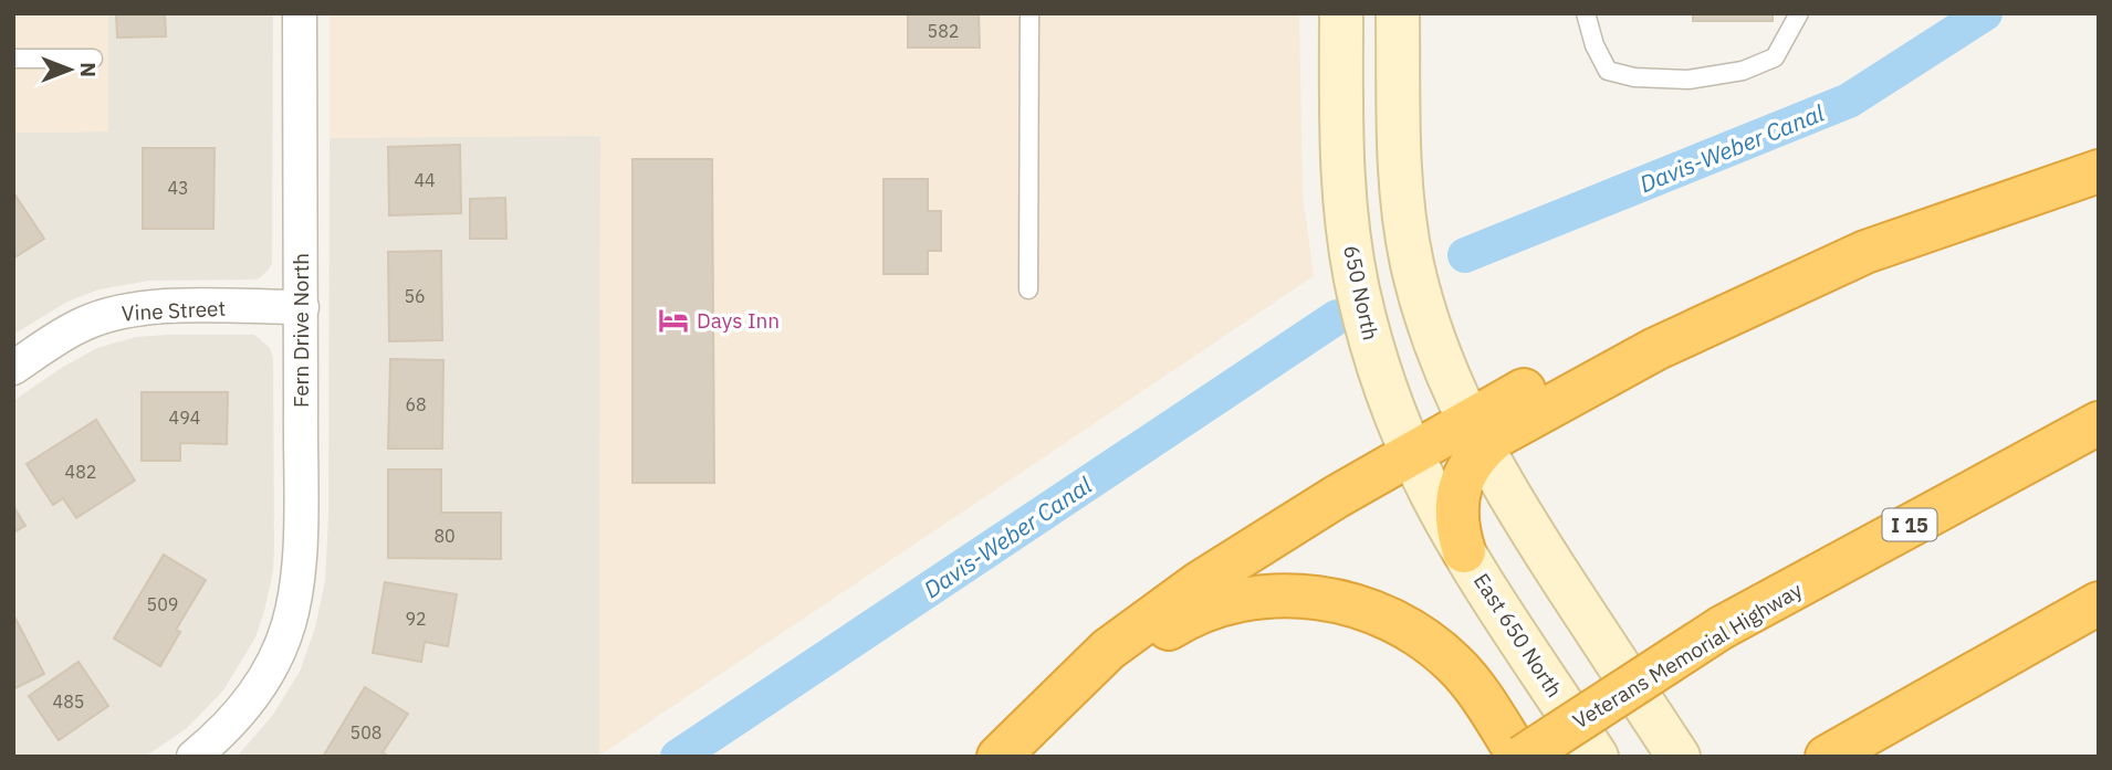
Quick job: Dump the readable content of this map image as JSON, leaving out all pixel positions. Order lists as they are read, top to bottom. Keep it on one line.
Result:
{"streets":{"highway":["I 15","Veterans Memorial Highway"],"main road":["650 North","East 650 North"],"street":["Vine Street","Fern Drive North"]},"crossings":[["650 North","East 650 North"],["Vine Street","Fern Drive North"]],"water":["Davis-Weber Canal"],"places":{"hotel":["Days Inn"]},"house_numbers":["582","44","43","56","68","494","482","80","509","92","485","508"],"north":"right"}
